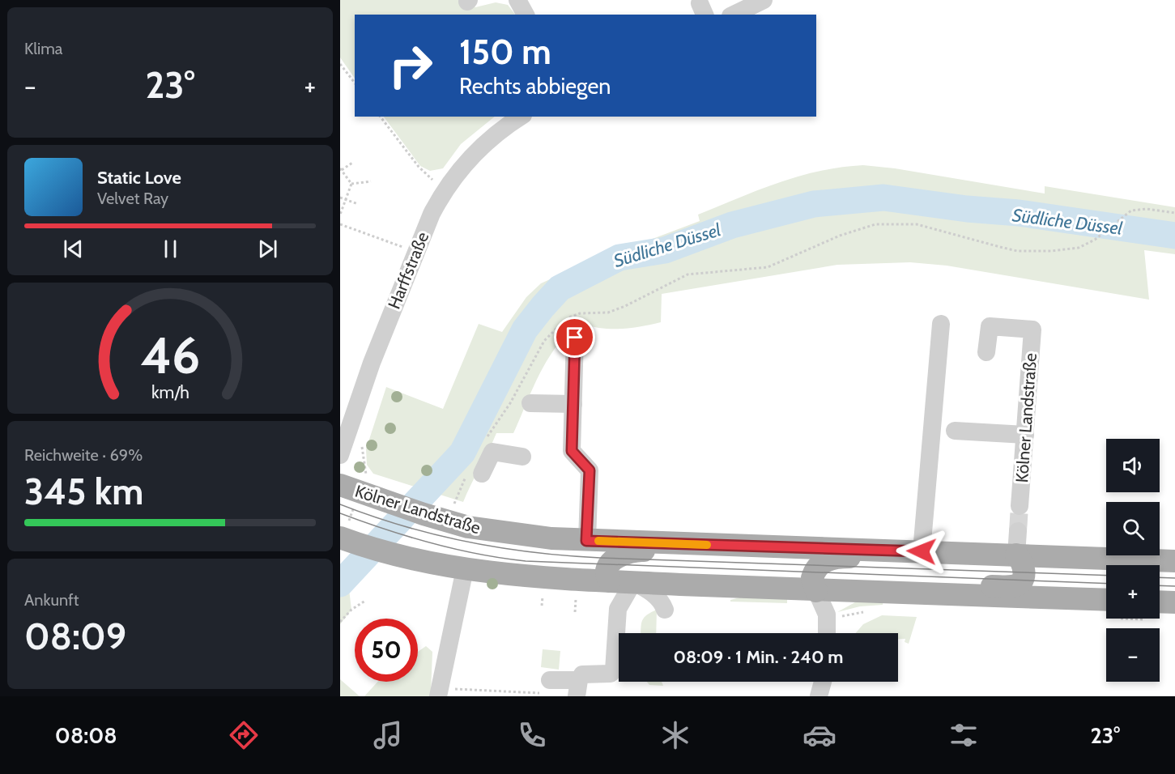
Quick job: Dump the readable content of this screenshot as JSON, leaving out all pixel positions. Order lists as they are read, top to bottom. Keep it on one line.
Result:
{"streets":{"main road":["Kölner Landstraße"],"street":["Harffstraße"]},"water":["Südliche Düssel"],"page":{"tile":["Klima",["Reichweite · 69%","345 km"],["Ankunft","08:09"]],"turn":["150 m","Rechts abbiegen"],"heat":["−","23°","+"],"song":["Static Love","Velvet Ray"],"map_buttons":["+","−"],"limit":"50","trip":"08:09 · 1 Min. · 240 m","tabs":["08:08","23°"],"gauge":["46","km/h"]}}
